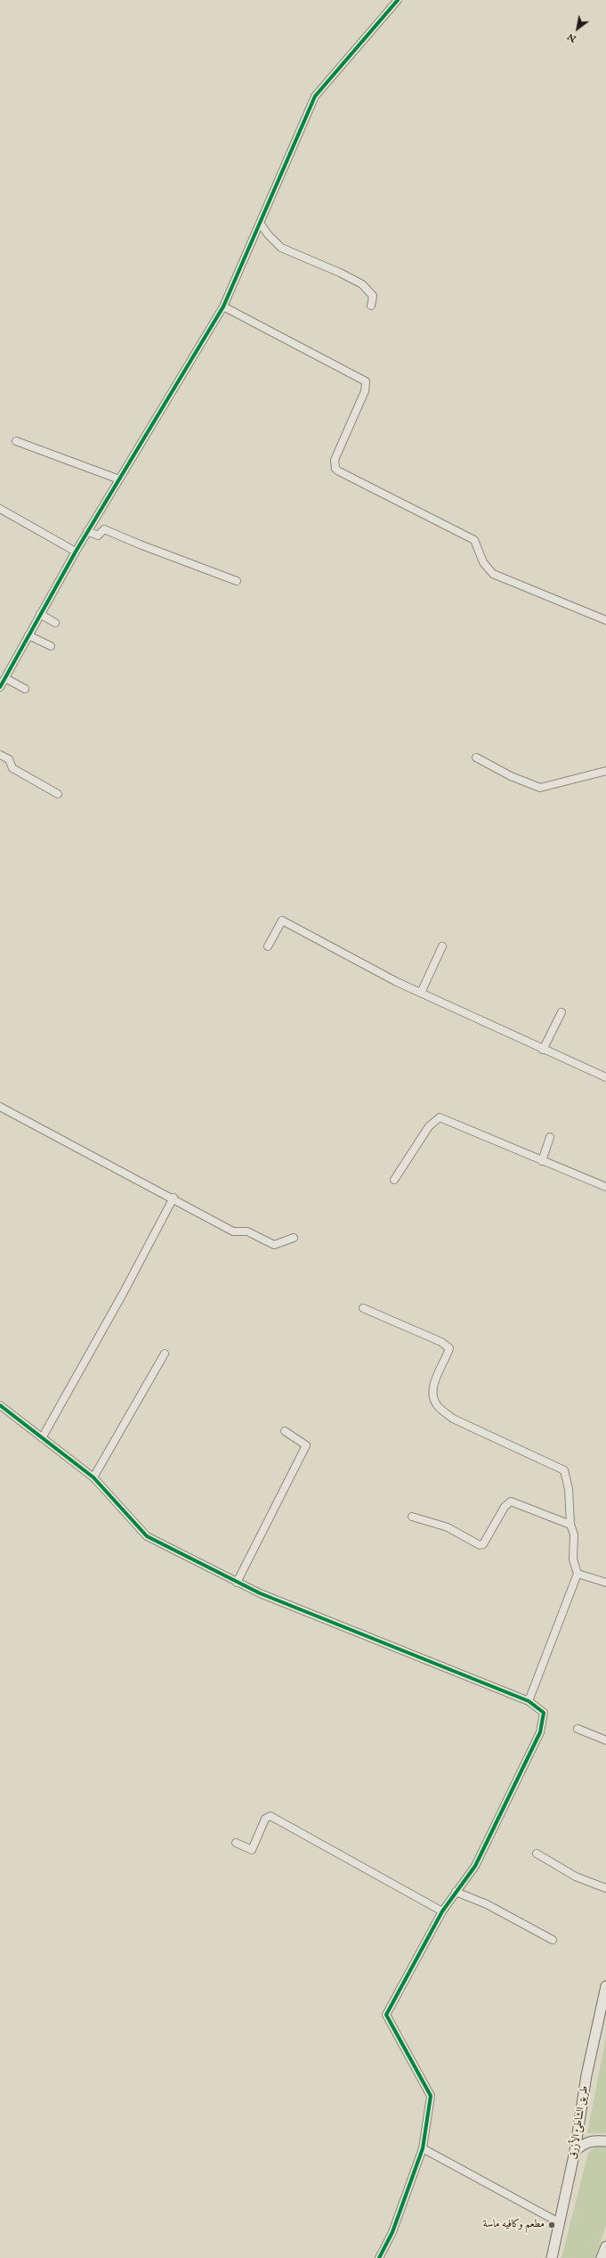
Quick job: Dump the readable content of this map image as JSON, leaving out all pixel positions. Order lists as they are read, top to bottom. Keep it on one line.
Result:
{"streets":{"main road":["طريق الشاطئ الأزرق"]},"places":["مطعم وكافيه ماسة"],"north":"bottom left"}
